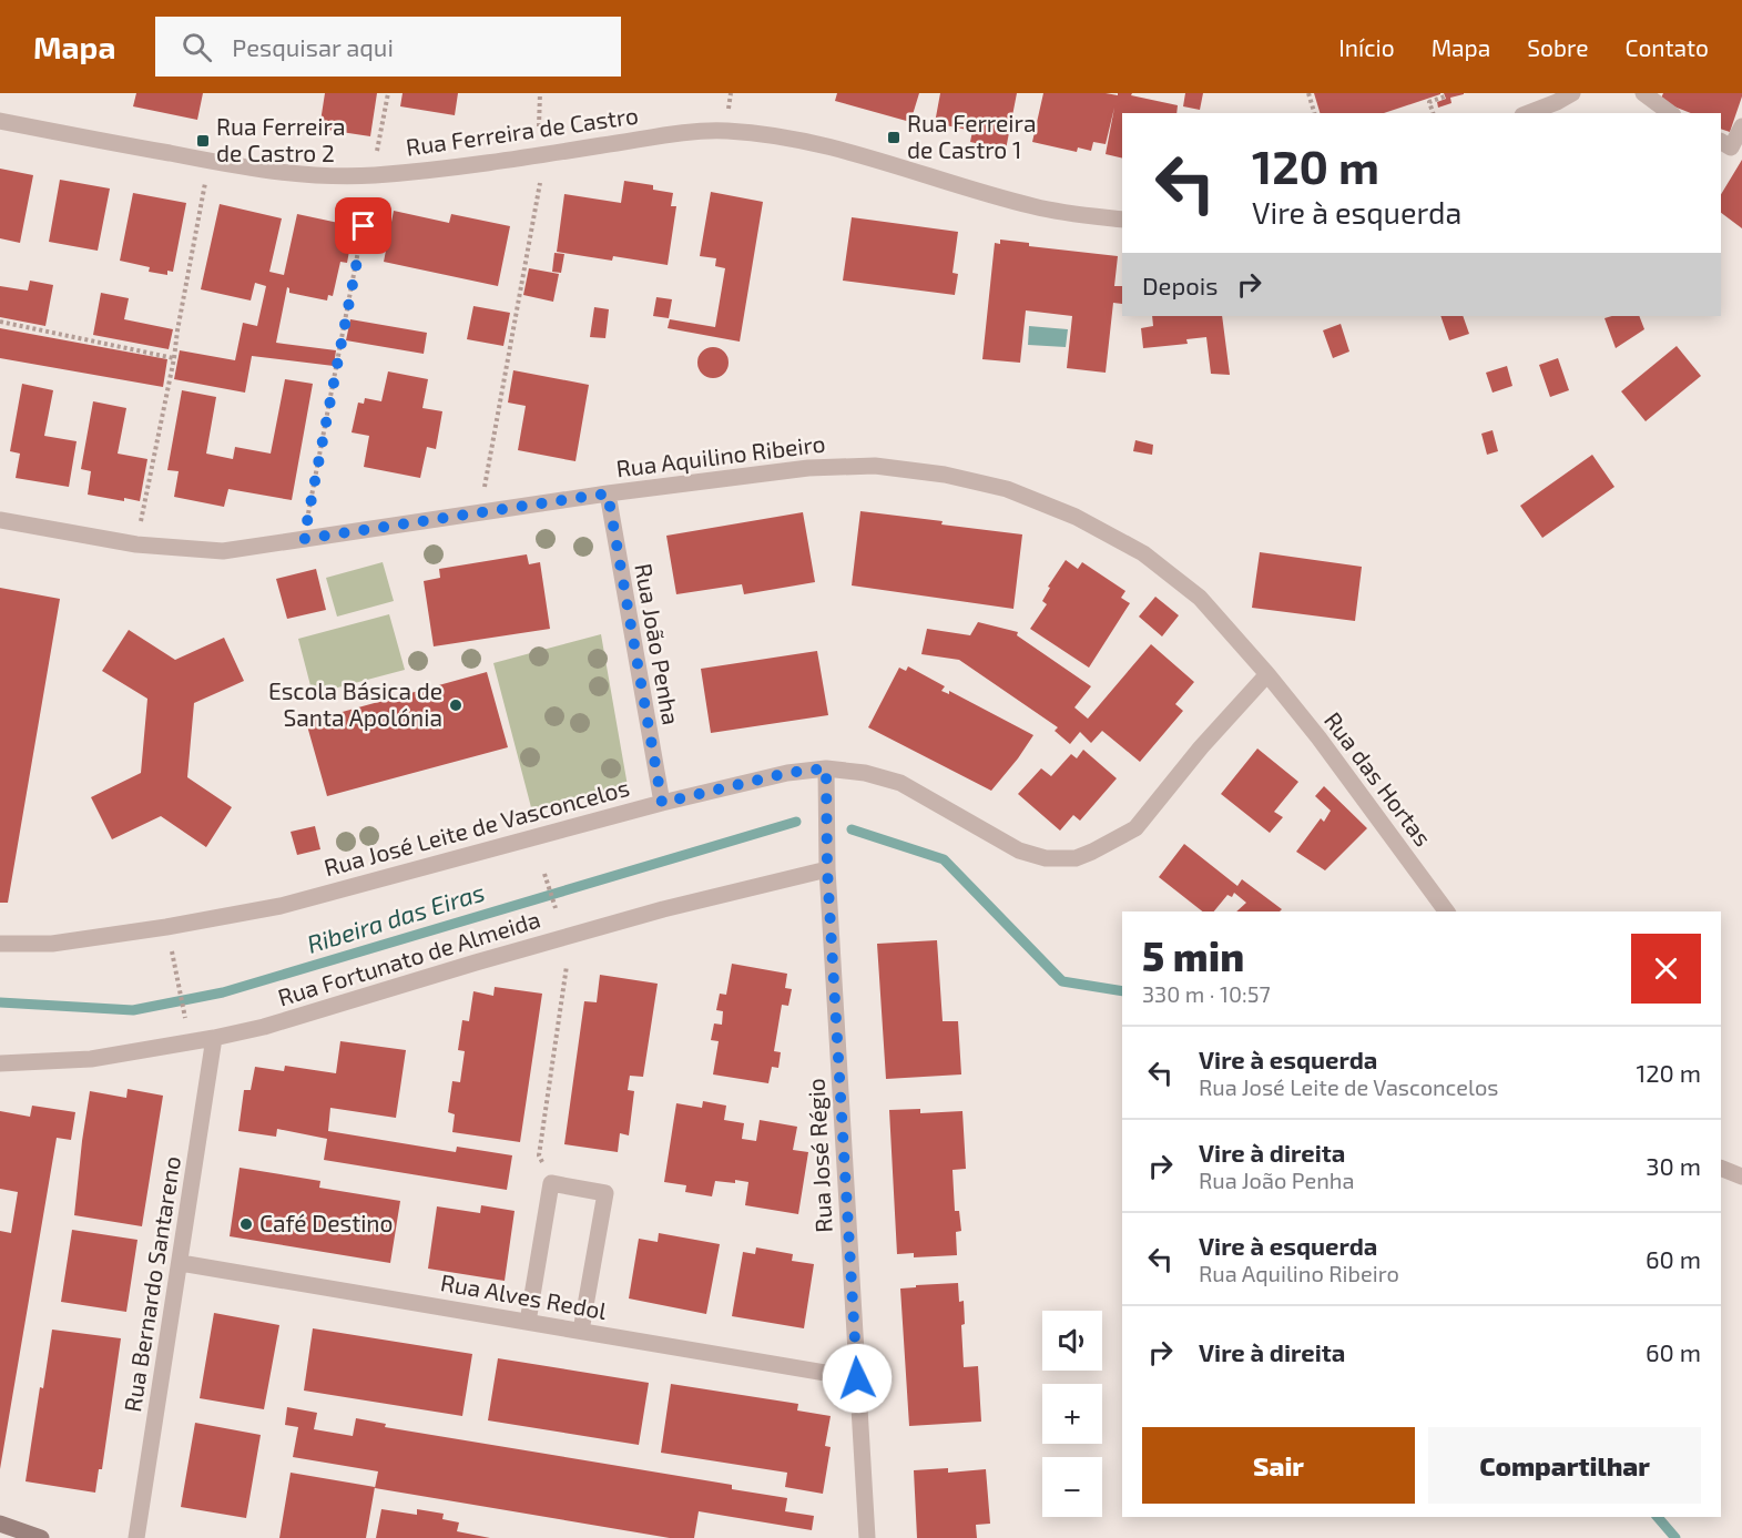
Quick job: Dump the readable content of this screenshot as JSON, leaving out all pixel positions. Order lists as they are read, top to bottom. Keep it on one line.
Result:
{"streets":{"street":["Rua Ferreira de Castro","Rua Aquilino Ribeiro","Rua João Penha","Rua das Hortas","Rua José Leite de Vasconcelos","Rua Fortunato de Almeida","Rua José Régio","Rua Bernardo Santareno","Rua Alves Redol"]},"crossings":[["Rua Aquilino Ribeiro","Rua João Penha"],["Rua Aquilino Ribeiro","Rua das Hortas"],["Rua Aquilino Ribeiro","Rua José Leite de Vasconcelos"],["Rua João Penha","Rua José Leite de Vasconcelos"],["Rua das Hortas","Rua José Leite de Vasconcelos"],["Rua José Leite de Vasconcelos","Rua José Régio"],["Rua Fortunato de Almeida","Rua José Régio"],["Rua Fortunato de Almeida","Rua Bernardo Santareno"],["Rua José Régio","Rua Alves Redol"],["Rua Bernardo Santareno","Rua Alves Redol"]],"water":["Ribeira das Eiras"],"places":{"transit":["Rua Ferreira de Castro 1","Rua Ferreira de Castro 2"],"other":["Escola Básica de Santa Apolónia","Café Destino"]},"page":{"header":"Mapa","search":"Pesquisar aqui","nav":["Início","Mapa","Sobre","Contato"],"turn":["120 m","Vire à esquerda"],"then":"Depois","heading":["5 min","330 m · 10:57"],"list":[{"name":"Vire à esquerda","note":"Rua José Leite de Vasconcelos","value":"120 m"},{"name":"Vire à direita","note":"Rua João Penha","value":"30 m"},{"name":"Vire à esquerda","note":"Rua Aquilino Ribeiro","value":"60 m"},{"name":"Vire à direita","value":"60 m"}],"map_buttons":["+","−"],"buttons":["Sair","Compartilhar"]}}
